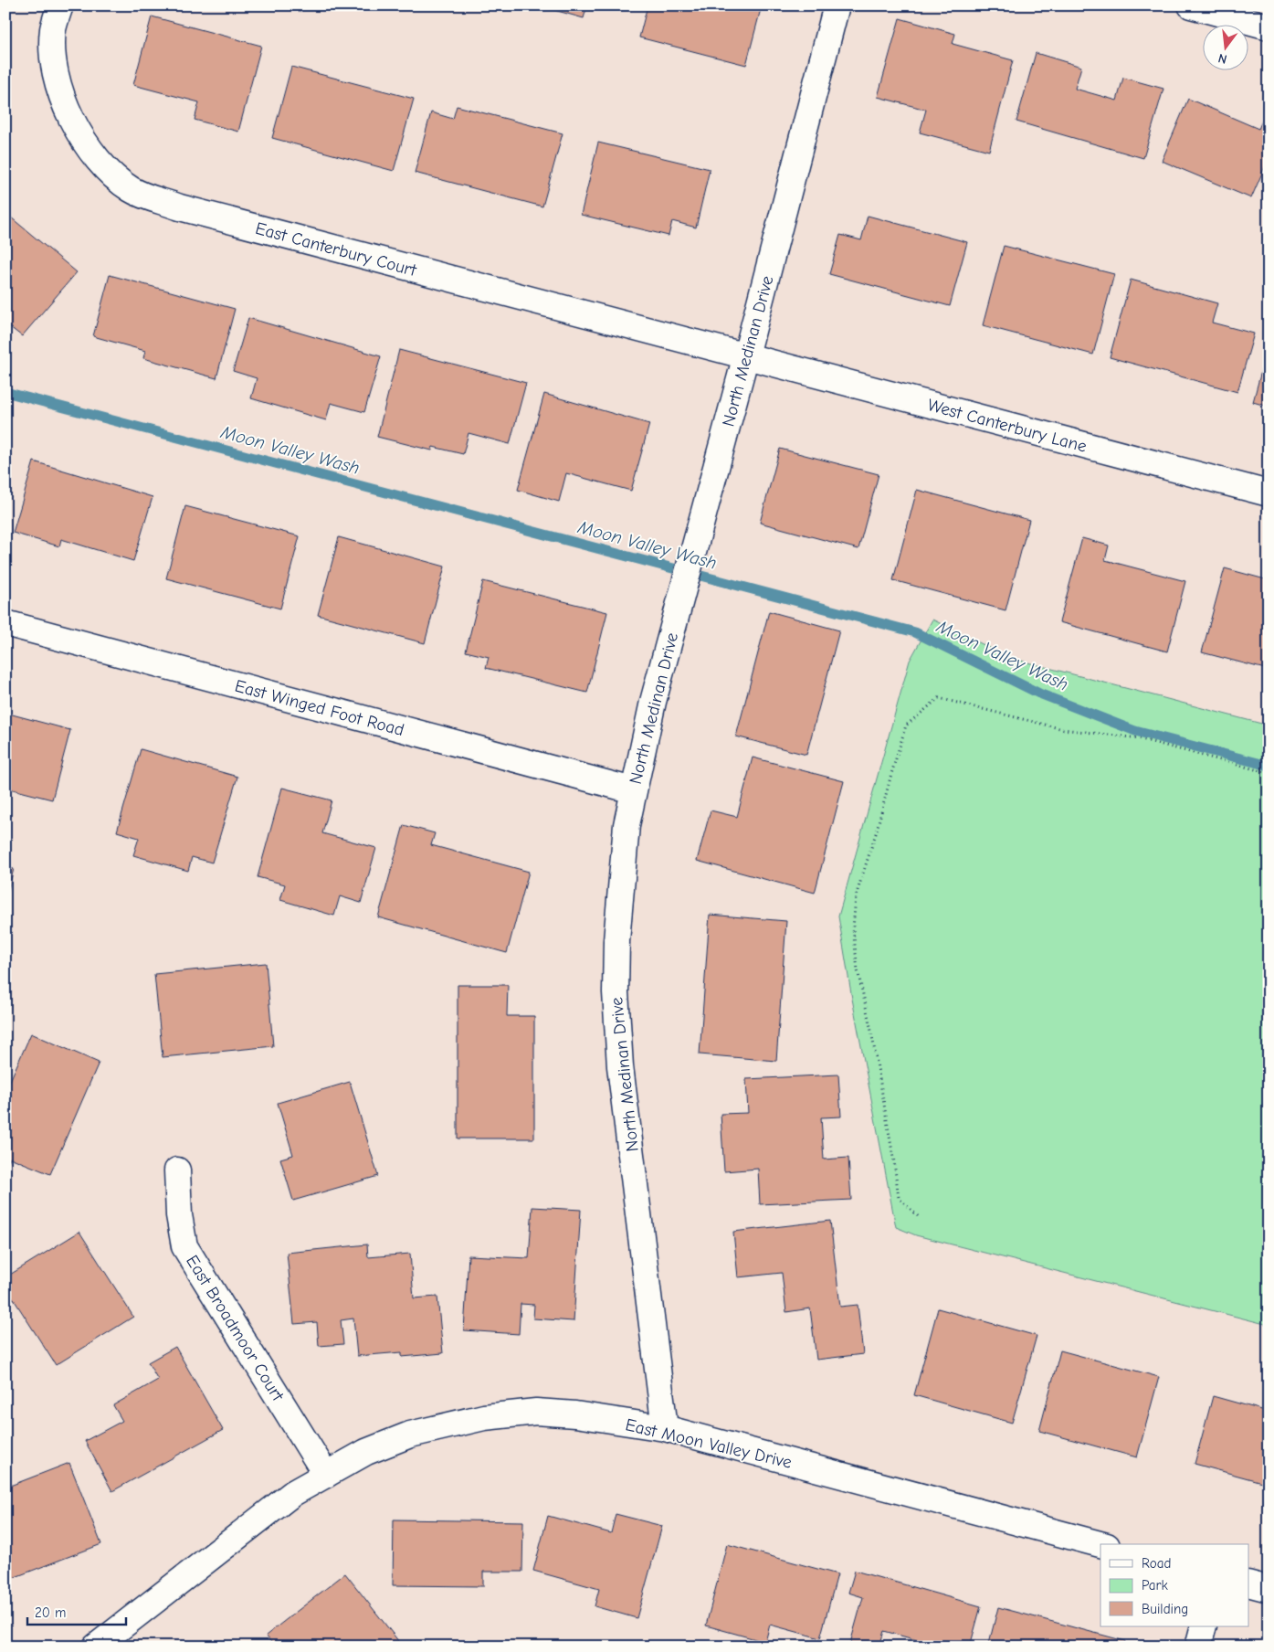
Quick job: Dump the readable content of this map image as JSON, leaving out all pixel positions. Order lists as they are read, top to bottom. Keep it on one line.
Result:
{"streets":{"street":["East Canterbury Court","North Medinan Drive","West Canterbury Lane","East Winged Foot Road","East Broadmoor Court","East Moon Valley Drive"]},"crossings":[["East Canterbury Court","North Medinan Drive"],["East Canterbury Court","West Canterbury Lane"],["North Medinan Drive","West Canterbury Lane"],["North Medinan Drive","East Winged Foot Road"],["North Medinan Drive","East Moon Valley Drive"],["East Broadmoor Court","East Moon Valley Drive"]],"water":["Moon Valley Wash"],"legend":["Road","Park","Building"],"scale_bar":"20 m","north":"bottom"}
